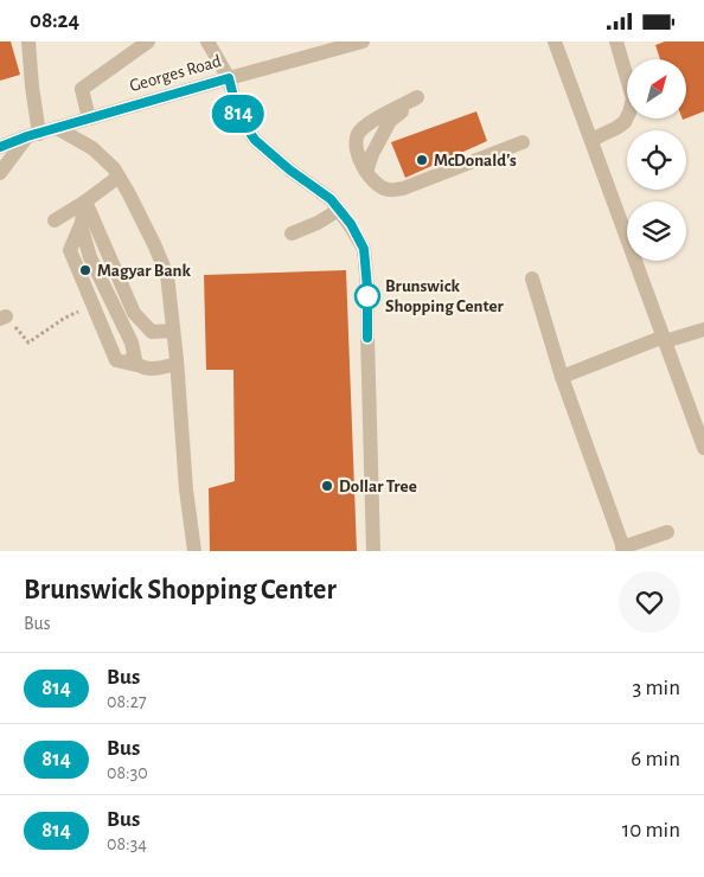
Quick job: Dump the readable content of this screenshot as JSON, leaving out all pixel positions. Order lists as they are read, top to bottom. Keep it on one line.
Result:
{"streets":{"street":["Georges Road"]},"places":["McDonald's","Magyar Bank","Brunswick Shopping Center","Dollar Tree"],"lines":["bus line 814"],"north":"top right","page":{"status":"08:24","on_map":"814","heading":["Brunswick Shopping Center","Bus"],"list":[{"mark":"814","name":"Bus","note":"08:27","value":"3 min"},{"mark":"814","name":"Bus","note":"08:30","value":"6 min"},{"mark":"814","name":"Bus","note":"08:34","value":"10 min"}]}}
